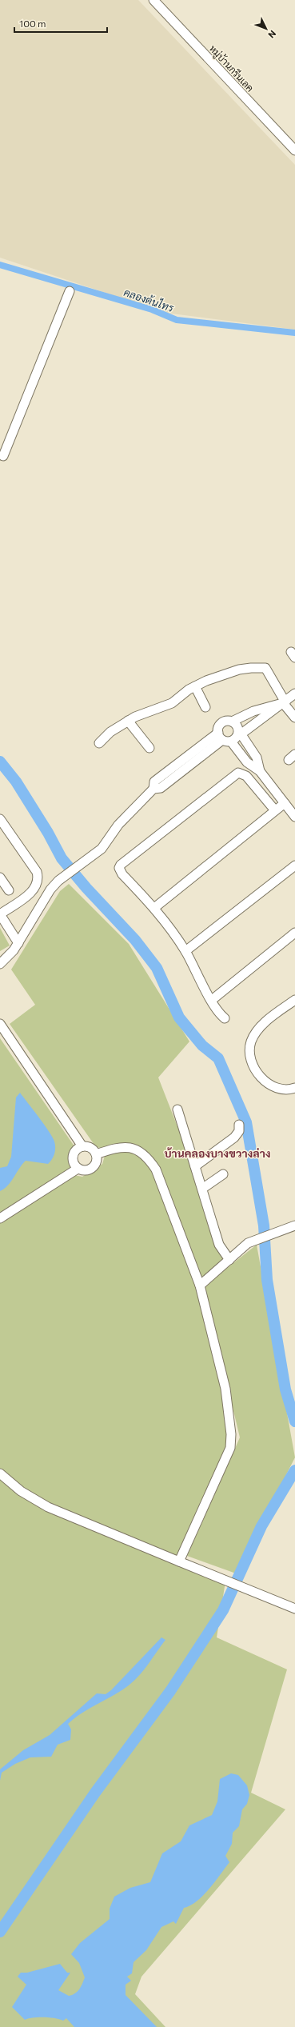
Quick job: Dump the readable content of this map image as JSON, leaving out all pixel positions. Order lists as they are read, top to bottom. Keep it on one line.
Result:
{"streets":{"street":["หมู่บ้านกรีนเลค"]},"districts":["บ้านคลองบางขวางล่าง"],"water":["คลองต้นไทร"],"scale_bar":"100 m","north":"bottom right"}
